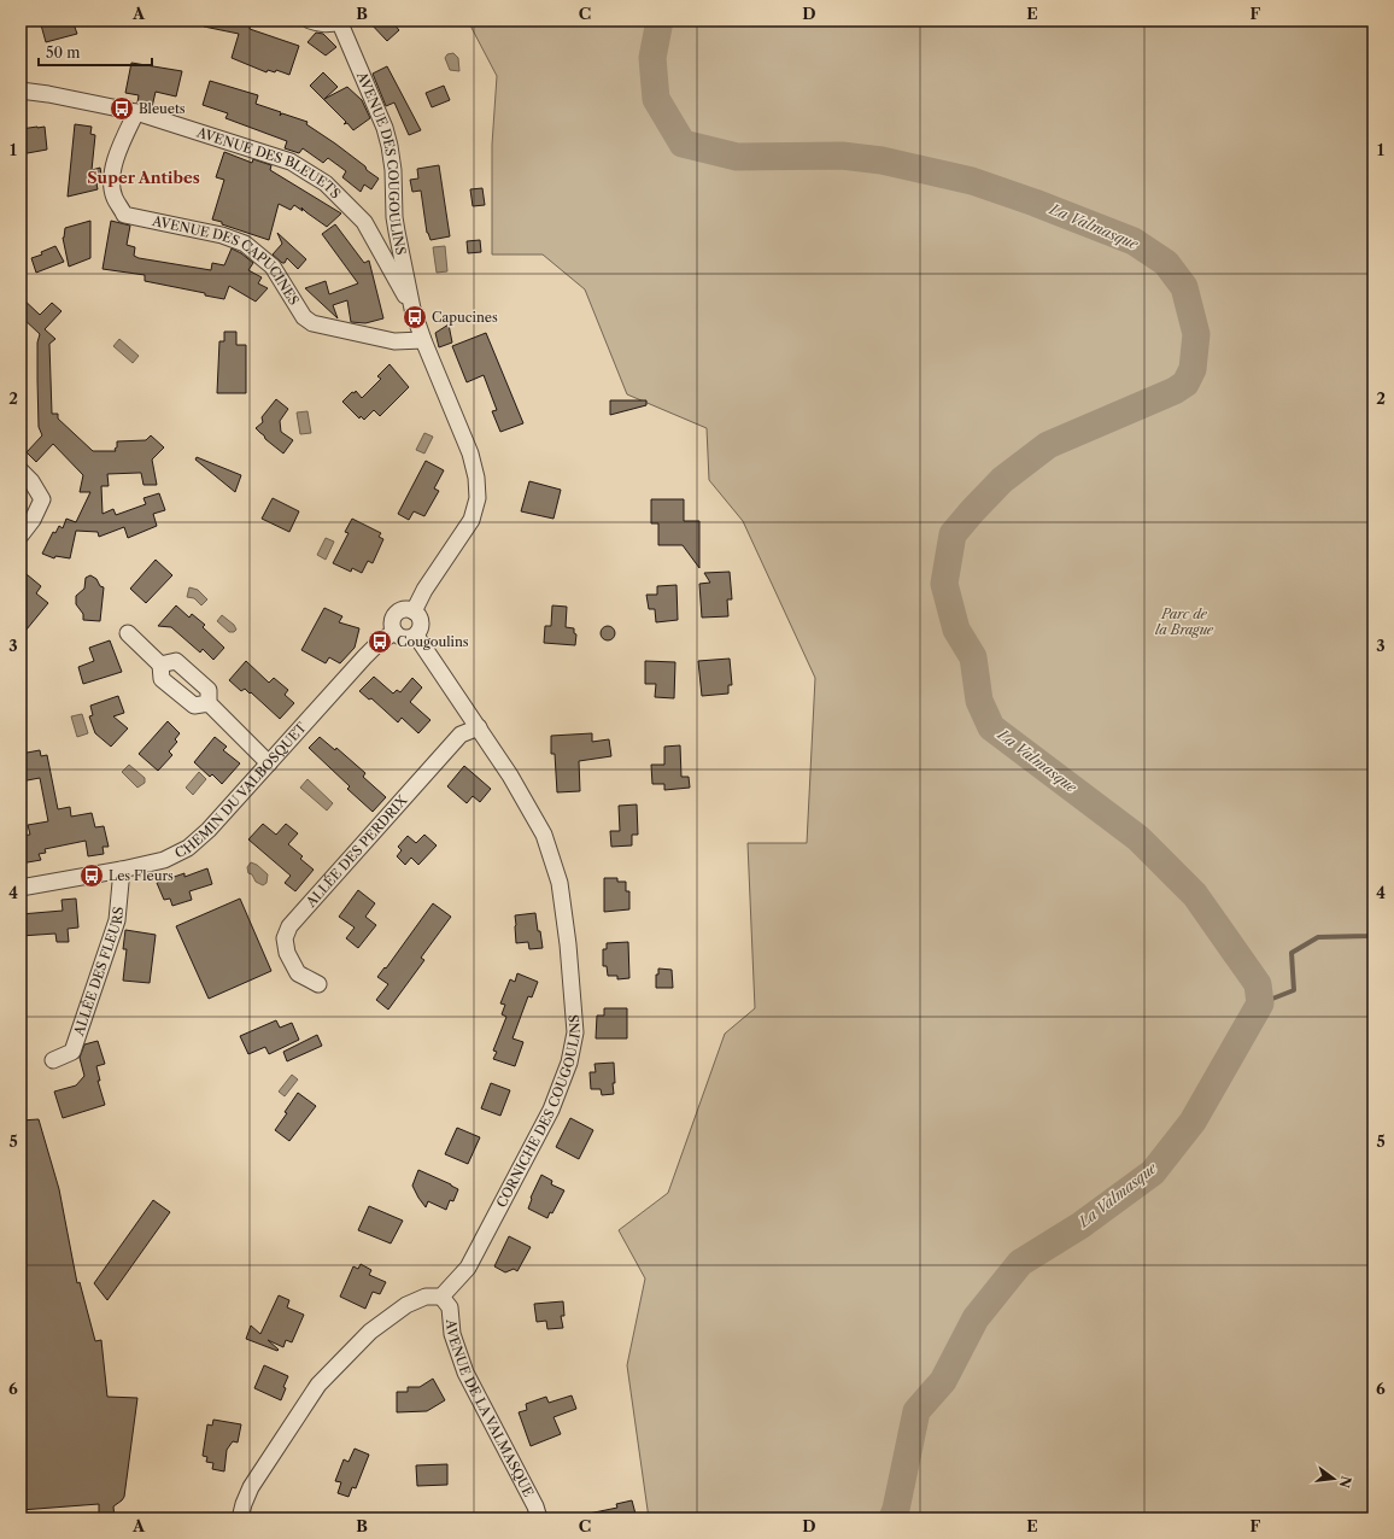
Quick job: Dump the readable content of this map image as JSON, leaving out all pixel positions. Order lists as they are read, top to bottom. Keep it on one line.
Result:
{"streets":{"street":["AVENUE DES BLEUETS","AVENUE DES COUGOULINS","AVENUE DES CAPUCINES","CHEMIN DU VALBOSQUET","ALLÉE DES PERDRIX","ALLÉE DES FLEURS","CORNICHE DES COUGOULINS","AVENUE DE LA VALMASQUE"]},"crossings":[["AVENUE DES BLEUETS","AVENUE DES COUGOULINS"],["AVENUE DES BLEUETS","AVENUE DES CAPUCINES"],["CHEMIN DU VALBOSQUET","ALLÉE DES FLEURS"],["CHEMIN DU VALBOSQUET","CORNICHE DES COUGOULINS"],["ALLÉE DES PERDRIX","CORNICHE DES COUGOULINS"],["CORNICHE DES COUGOULINS","AVENUE DE LA VALMASQUE"]],"districts":["Super Antibes"],"water":["La Valmasque"],"parks":["Parc de la Brague"],"places":{"bus stop":["Bleuets","Capucines","Cougoulins","Les Fleurs"]},"scale_bar":"50 m","north":"right","grid":{"columns":["A","B","C","D","E","F"],"rows":["1","2","3","4","5","6"]}}
